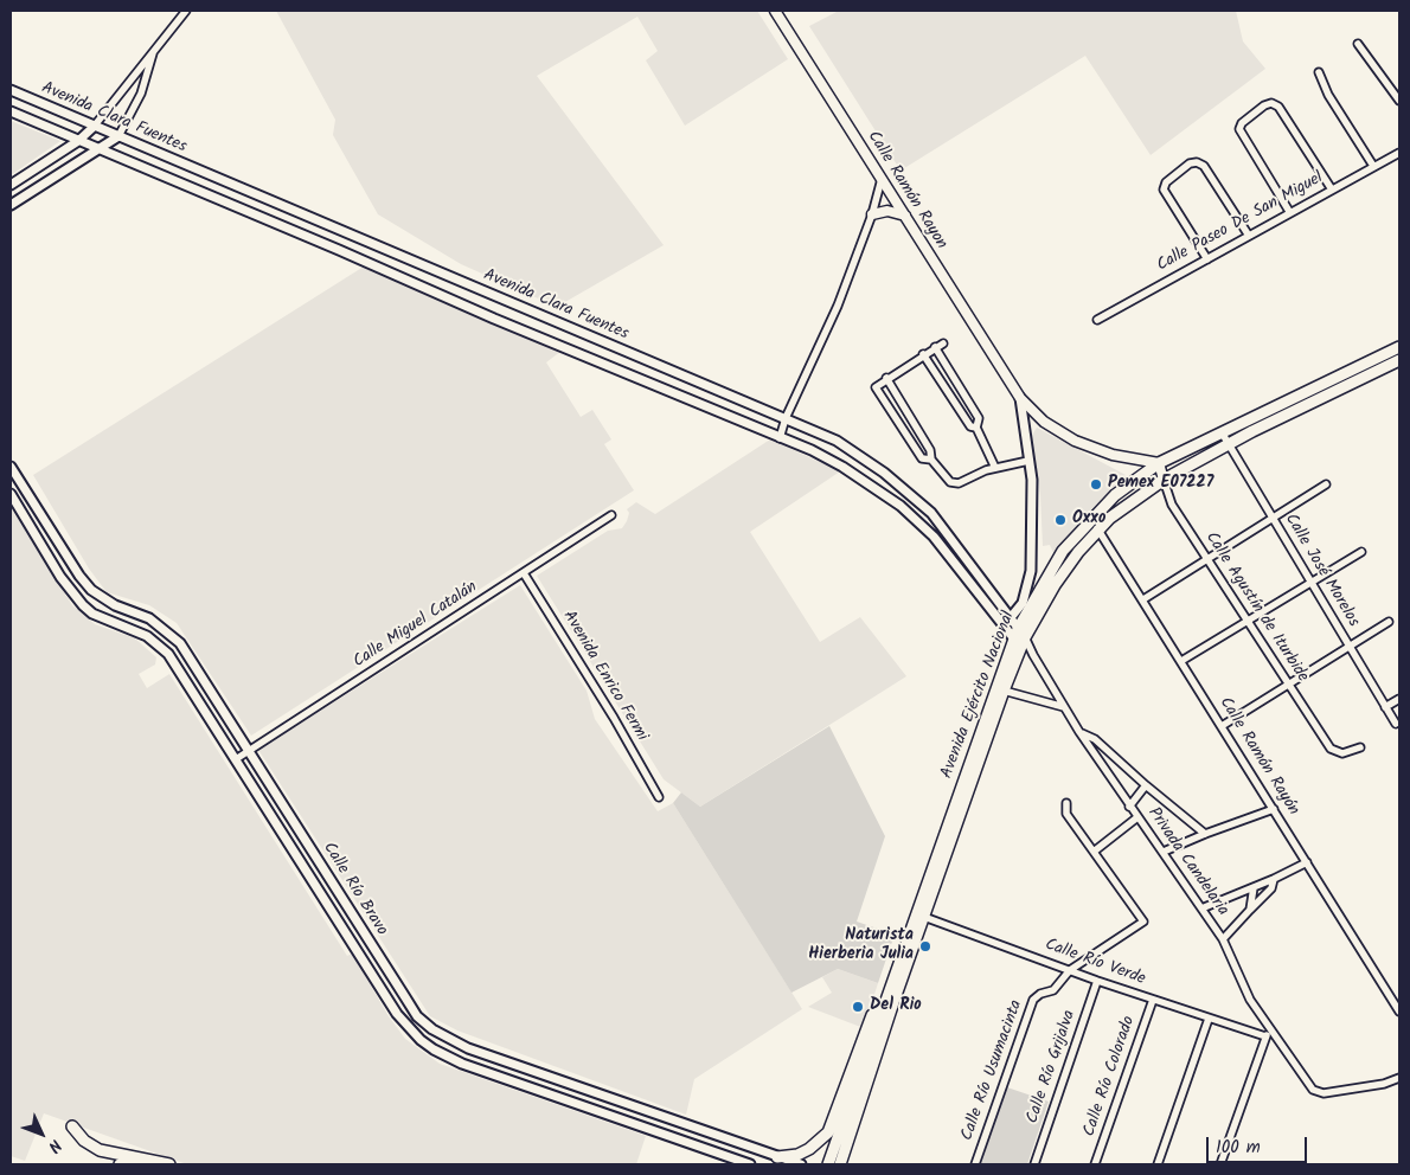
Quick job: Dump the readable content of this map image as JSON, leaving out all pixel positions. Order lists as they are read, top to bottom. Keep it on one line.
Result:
{"streets":{"main road":["Calle Ramón Rayon","Avenida Ejército Nacional"],"street":["Avenida Clara Fuentes","Calle Paseo De San Miguel","Calle José Morelos","Calle Agustín de Iturbide","Calle Miguel Catalán","Avenida Enrico Fermi","Calle Ramón Rayón","Privada Candelaria","Calle Río Bravo","Calle Río Verde","Calle Río Grijalva","Calle Río Usumacinta","Calle Río Colorado"]},"crossings":[["Avenida Clara Fuentes","Avenida Ejército Nacional"],["Avenida Clara Fuentes","Privada Candelaria"],["Calle Ramón Rayon","Avenida Ejército Nacional"],["Calle José Morelos","Avenida Ejército Nacional"],["Calle Agustín de Iturbide","Avenida Ejército Nacional"],["Calle Miguel Catalán","Avenida Enrico Fermi"],["Calle Miguel Catalán","Calle Río Bravo"],["Avenida Ejército Nacional","Calle Ramón Rayón"],["Avenida Ejército Nacional","Privada Candelaria"],["Avenida Ejército Nacional","Calle Río Verde"],["Privada Candelaria","Calle Río Verde"],["Calle Río Verde","Calle Río Grijalva"],["Calle Río Verde","Calle Río Usumacinta"],["Calle Río Verde","Calle Río Colorado"]],"places":["Pemex E07227","Oxxo","Naturista Hierberia Julia","Del Rio"],"scale_bar":"100 m","north":"bottom right"}
